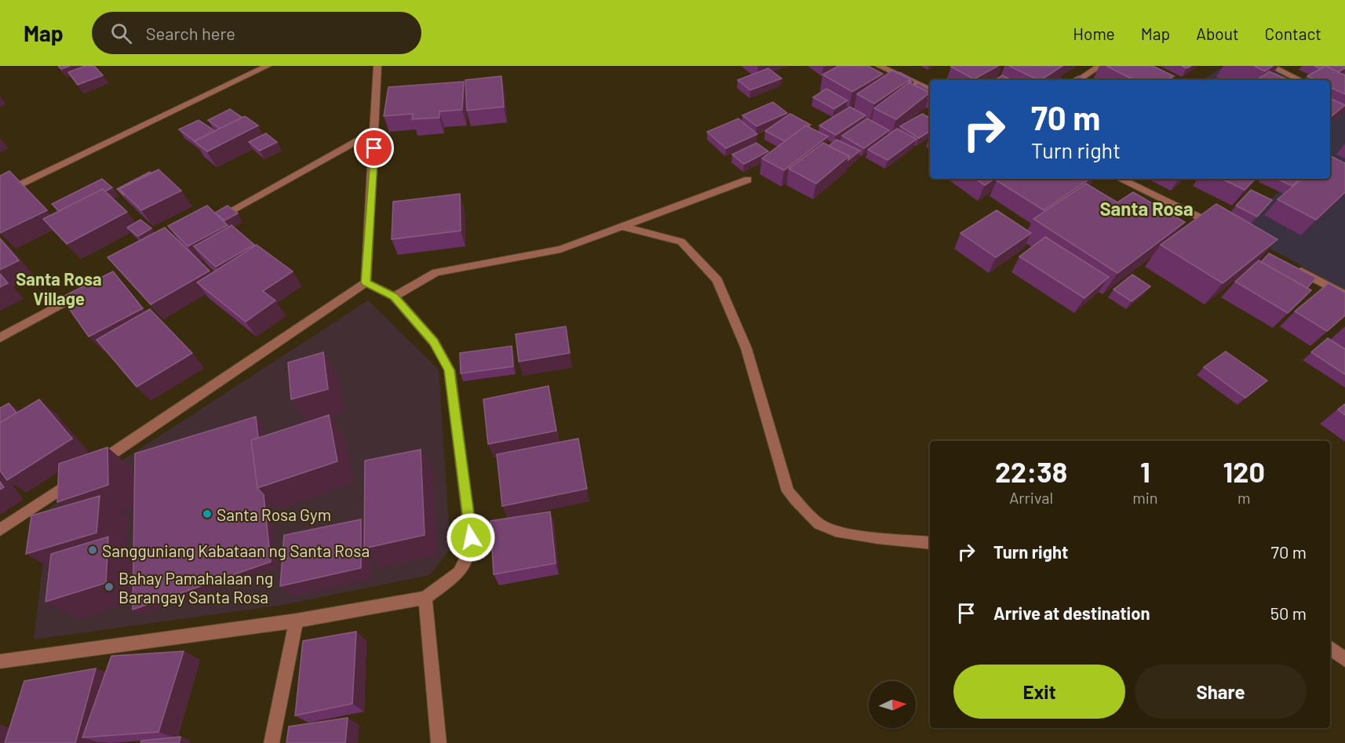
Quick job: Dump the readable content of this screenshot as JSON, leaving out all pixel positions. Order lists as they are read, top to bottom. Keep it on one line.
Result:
{"districts":["Santa Rosa","Santa Rosa Village"],"places":["Santa Rosa Gym","Sangguniang Kabataan ng Santa Rosa","Bahay Pamahalaan ng Barangay Santa Rosa"],"north":"right","page":{"header":"Map","search":"Search here","nav":["Home","Map","About","Contact"],"turn":["70 m","Turn right"],"eta":["22:38","Arrival","1","min","120","m"],"list":[{"name":"Turn right","value":"70 m"},{"name":"Arrive at destination","value":"50 m"}],"buttons":["Exit","Share"]}}
